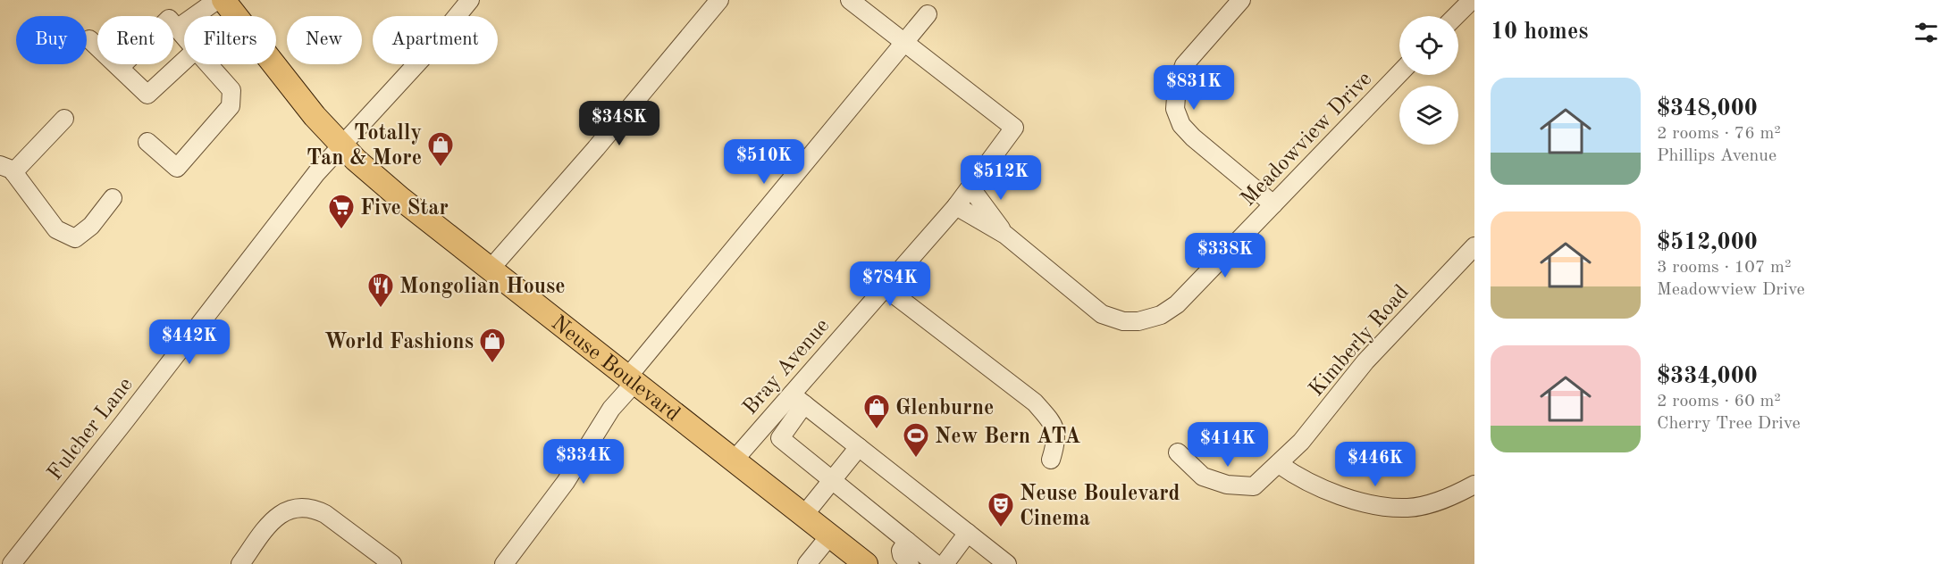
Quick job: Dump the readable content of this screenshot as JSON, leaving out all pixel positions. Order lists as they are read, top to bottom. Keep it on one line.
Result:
{"streets":{"main road":["Neuse Boulevard"],"street":["Meadowview Drive","Kimberly Road","Bray Avenue","Fulcher Lane"]},"crossings":[["Meadowview Drive","Bray Avenue"],["Bray Avenue","Neuse Boulevard"],["Neuse Boulevard","Fulcher Lane"]],"places":{"shop":["Totally Tan & More","World Fashions","Glenburne"],"supermarket":["Five Star"],"restaurant":["Mongolian House"],"sports":["New Bern ATA"],"theatre":["Neuse Boulevard Cinema"]},"page":{"heading":"10 homes","chip":["Buy","Rent","Filters","New","Apartment"],"list":[{"name":"$348,000","note":"2 rooms · 76 m² · Phillips Avenue"},{"name":"$512,000","note":"3 rooms · 107 m² · Meadowview Drive"},{"name":"$334,000","note":"2 rooms · 60 m² · Cherry Tree Drive"}],"price":["$831K","$348K","$510K","$512K","$338K","$784K","$442K","$414K","$334K","$446K"]}}
